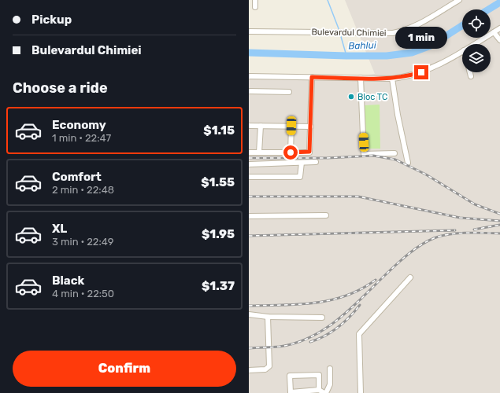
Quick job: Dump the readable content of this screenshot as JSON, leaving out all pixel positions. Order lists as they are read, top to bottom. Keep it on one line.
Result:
{"streets":{"street":["Bulevardul Chimiei"]},"water":["Bahlui"],"places":["Bloc TC"],"page":{"banner":["Pickup","Bulevardul Chimiei"],"bubble":"1 min","heading":"Choose a ride","list":[{"name":"Economy","note":"1 min · 22:47","value":"$1.15"},{"name":"Comfort","note":"2 min · 22:48","value":"$1.55"},{"name":"XL","note":"3 min · 22:49","value":"$1.95"},{"name":"Black","note":"4 min · 22:50","value":"$1.37"}],"buttons":"Confirm"}}
